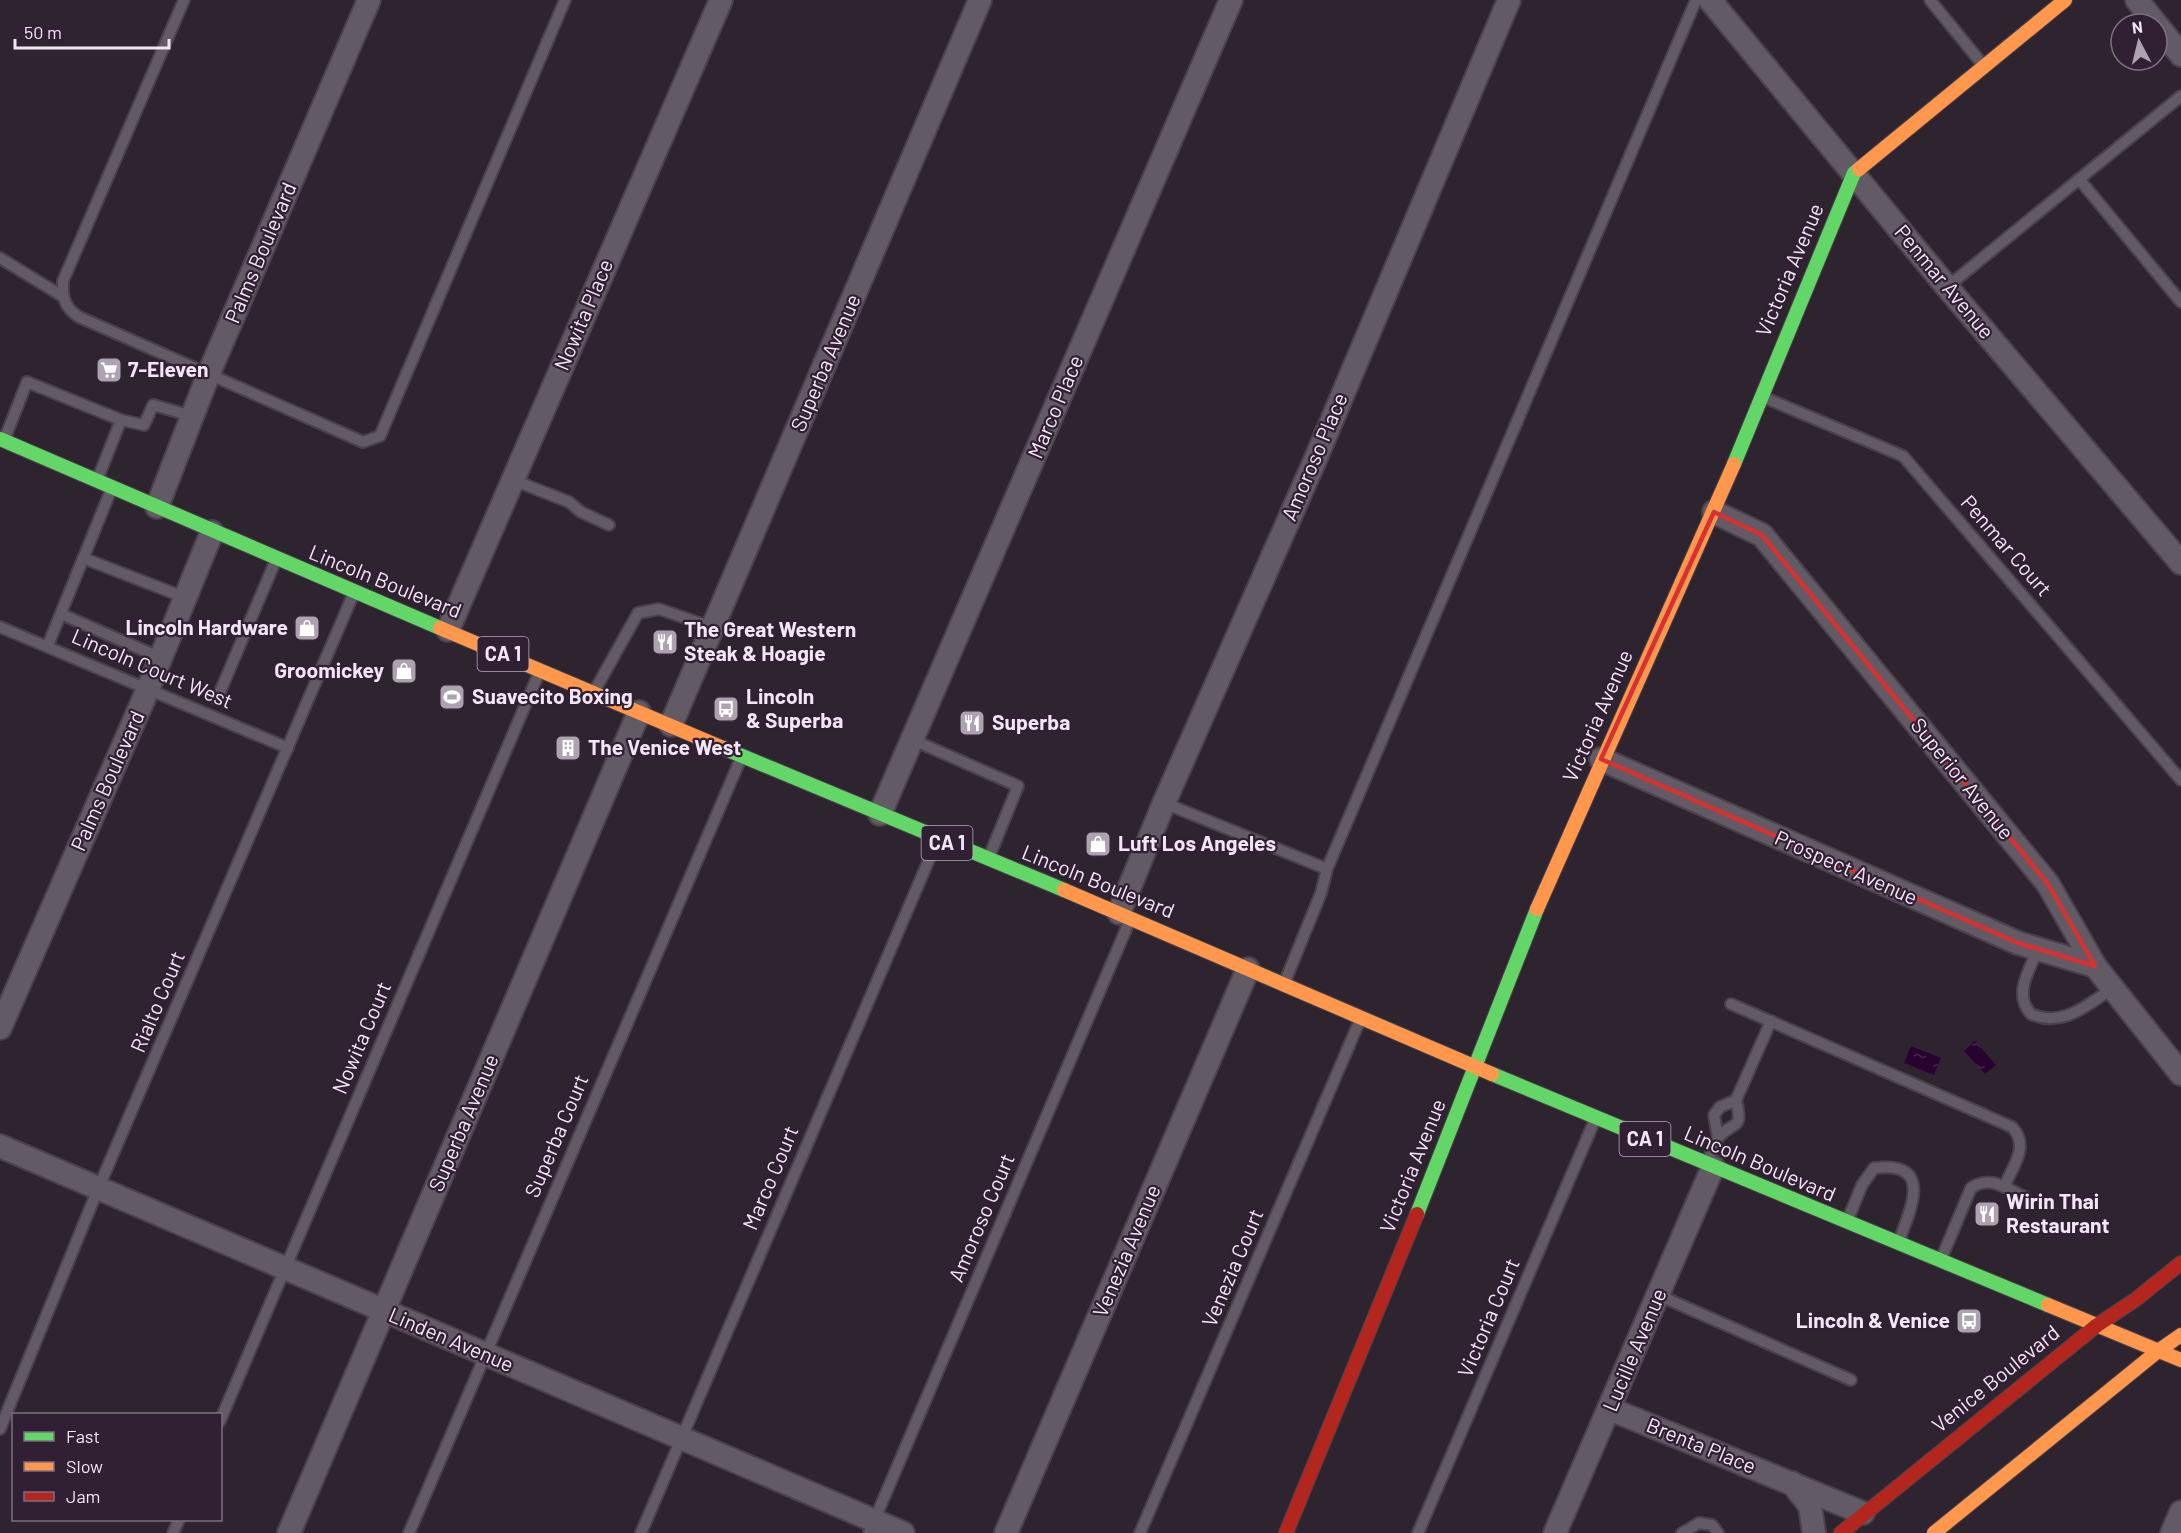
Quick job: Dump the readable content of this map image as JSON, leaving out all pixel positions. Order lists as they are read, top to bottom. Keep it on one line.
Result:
{"streets":{"main road":["Victoria Avenue","Lincoln Boulevard","CA 1","Venice Boulevard"],"street":["Palms Boulevard","Penmar Avenue","Nowita Place","Superba Avenue","Marco Place","Amoroso Place","Superior Avenue","Prospect Avenue","Venezia Avenue","Linden Avenue","Lucille Avenue","Brenta Place"],"lane":["Penmar Court","Lincoln Court West","Rialto Court","Nowita Court","Superba Court","Marco Court","Amoroso Court","Venezia Court","Victoria Court"]},"crossings":[["Palms Boulevard","Lincoln Boulevard"],["Palms Boulevard","Lincoln Court West"],["Victoria Avenue","Penmar Avenue"],["Victoria Avenue","Penmar Court"],["Victoria Avenue","Lincoln Boulevard"],["Victoria Avenue","Superior Avenue"],["Victoria Avenue","Prospect Avenue"],["Nowita Place","Lincoln Boulevard"],["Superba Avenue","Lincoln Boulevard"],["Superba Avenue","Linden Avenue"],["Marco Place","Lincoln Boulevard"],["Amoroso Place","Lincoln Boulevard"],["Amoroso Place","Amoroso Court"],["Lincoln Boulevard","Rialto Court"],["Lincoln Boulevard","Nowita Court"],["Lincoln Boulevard","Superba Court"],["Lincoln Boulevard","Marco Court"],["Lincoln Boulevard","Amoroso Court"],["Lincoln Boulevard","Venezia Avenue"],["Lincoln Boulevard","Venezia Court"],["Lincoln Boulevard","Victoria Court"],["Lincoln Boulevard","Lucille Avenue"],["Lincoln Boulevard","Venice Boulevard"],["Lincoln Court West","Rialto Court"],["Superior Avenue","Prospect Avenue"],["Rialto Court","Linden Avenue"],["Nowita Court","Linden Avenue"],["Superba Court","Linden Avenue"],["Marco Court","Linden Avenue"],["Amoroso Court","Linden Avenue"],["Lucille Avenue","Brenta Place"],["Venice Boulevard","Brenta Place"]],"places":{"supermarket":["7-Eleven"],"shop":["Lincoln Hardware","Groomickey","Luft Los Angeles"],"restaurant":["The Great Western Steak & Hoagie","Superba","Wirin Thai Restaurant"],"sports":["Suavecito Boxing"],"bus stop":["Lincoln & Superba","Lincoln & Venice"],"building":["The Venice West"]},"legend":["Fast","Slow","Jam"],"scale_bar":"50 m","north":"top"}
